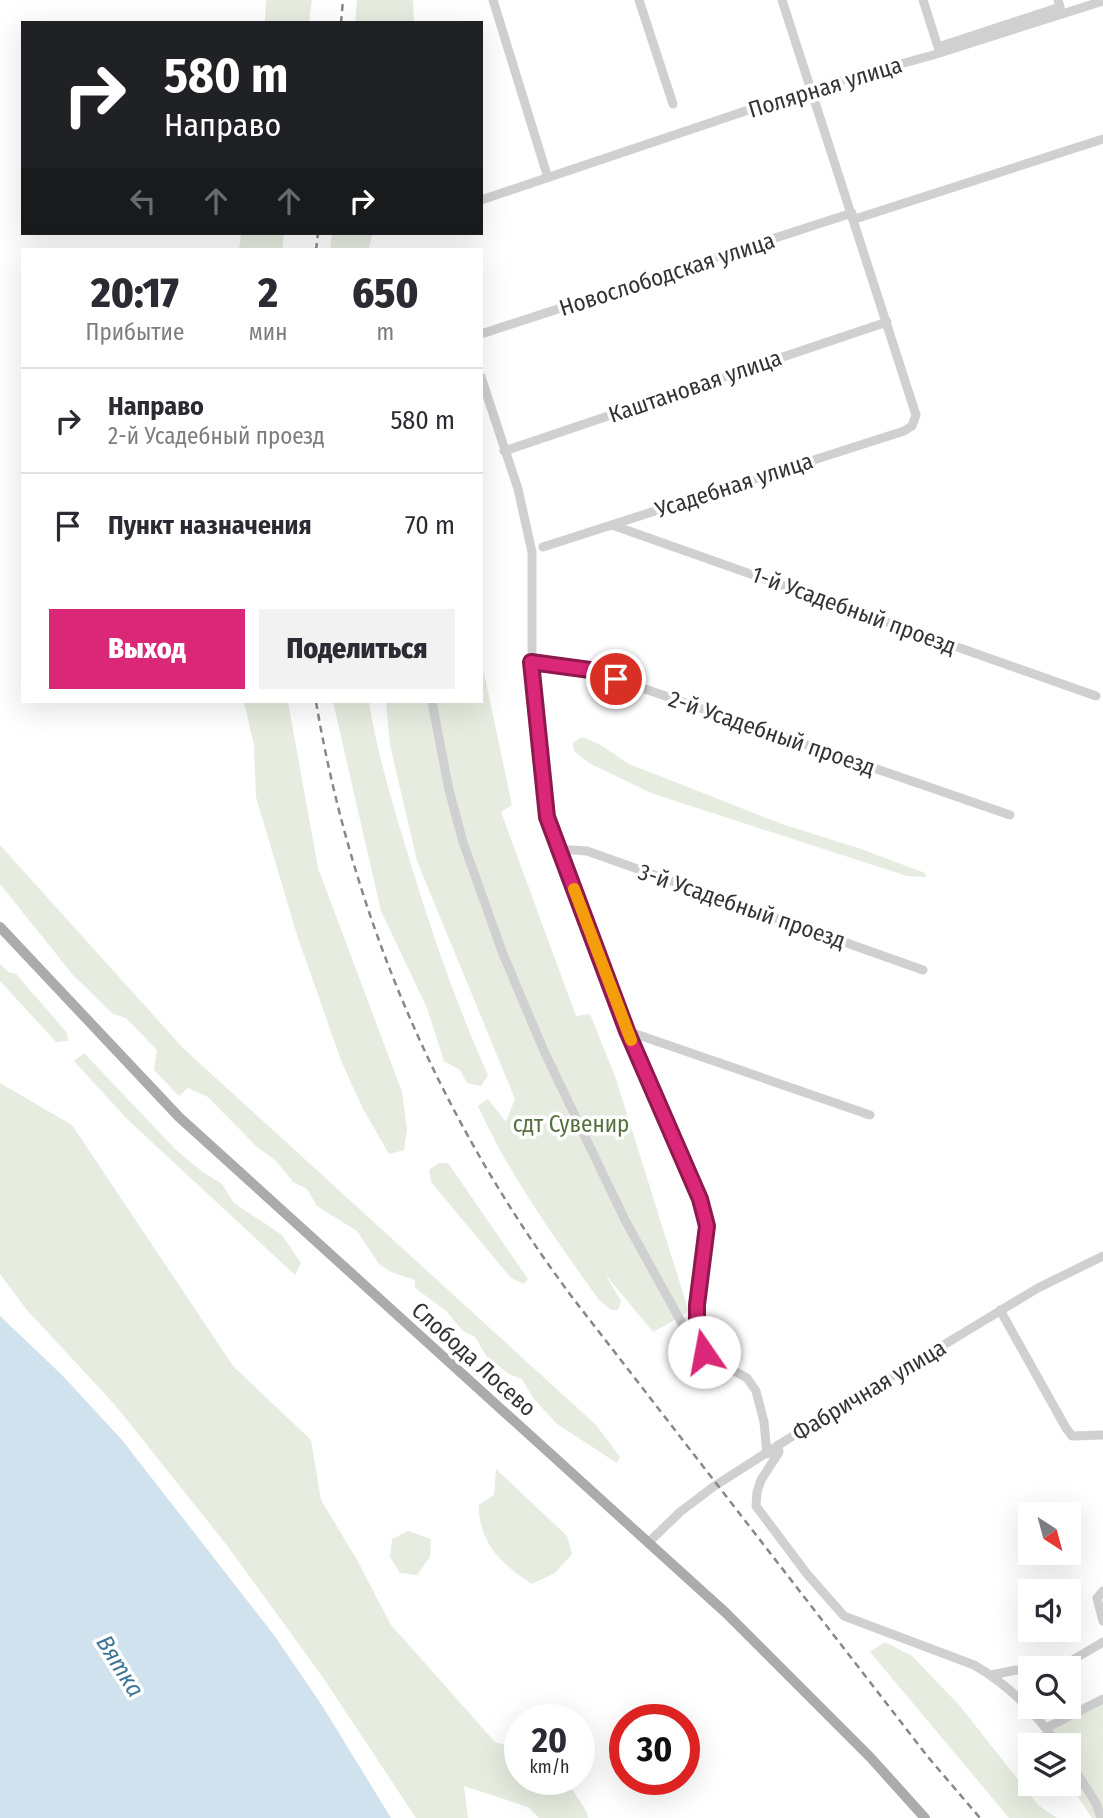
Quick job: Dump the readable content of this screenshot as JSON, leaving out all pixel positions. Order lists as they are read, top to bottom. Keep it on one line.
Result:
{"streets":{"main road":["Слобода Лосево"],"street":["Полярная улица","Новослободская улица","Каштановая улица","Усадебная улица","1-й Усадебный проезд","2-й Усадебный проезд","3-й Усадебный проезд","Фабричная улица"]},"crossings":[["Каштановая улица","Усадебная улица"],["Усадебная улица","1-й Усадебный проезд"],["Слобода Лосево","Фабричная улица"]],"water":["Вятка"],"parks":["сдт Сувенир"],"north":"bottom right","page":{"turn":["580 m","Направо"],"eta":["20:17","Прибытие","2","мин","650","m"],"list":[{"name":"Направо","note":"2-й Усадебный проезд","value":"580 m"},{"name":"Пункт назначения","value":"70 m"}],"buttons":["Выход","Поделиться"],"speed":"20 km/h","limit":"30"}}
